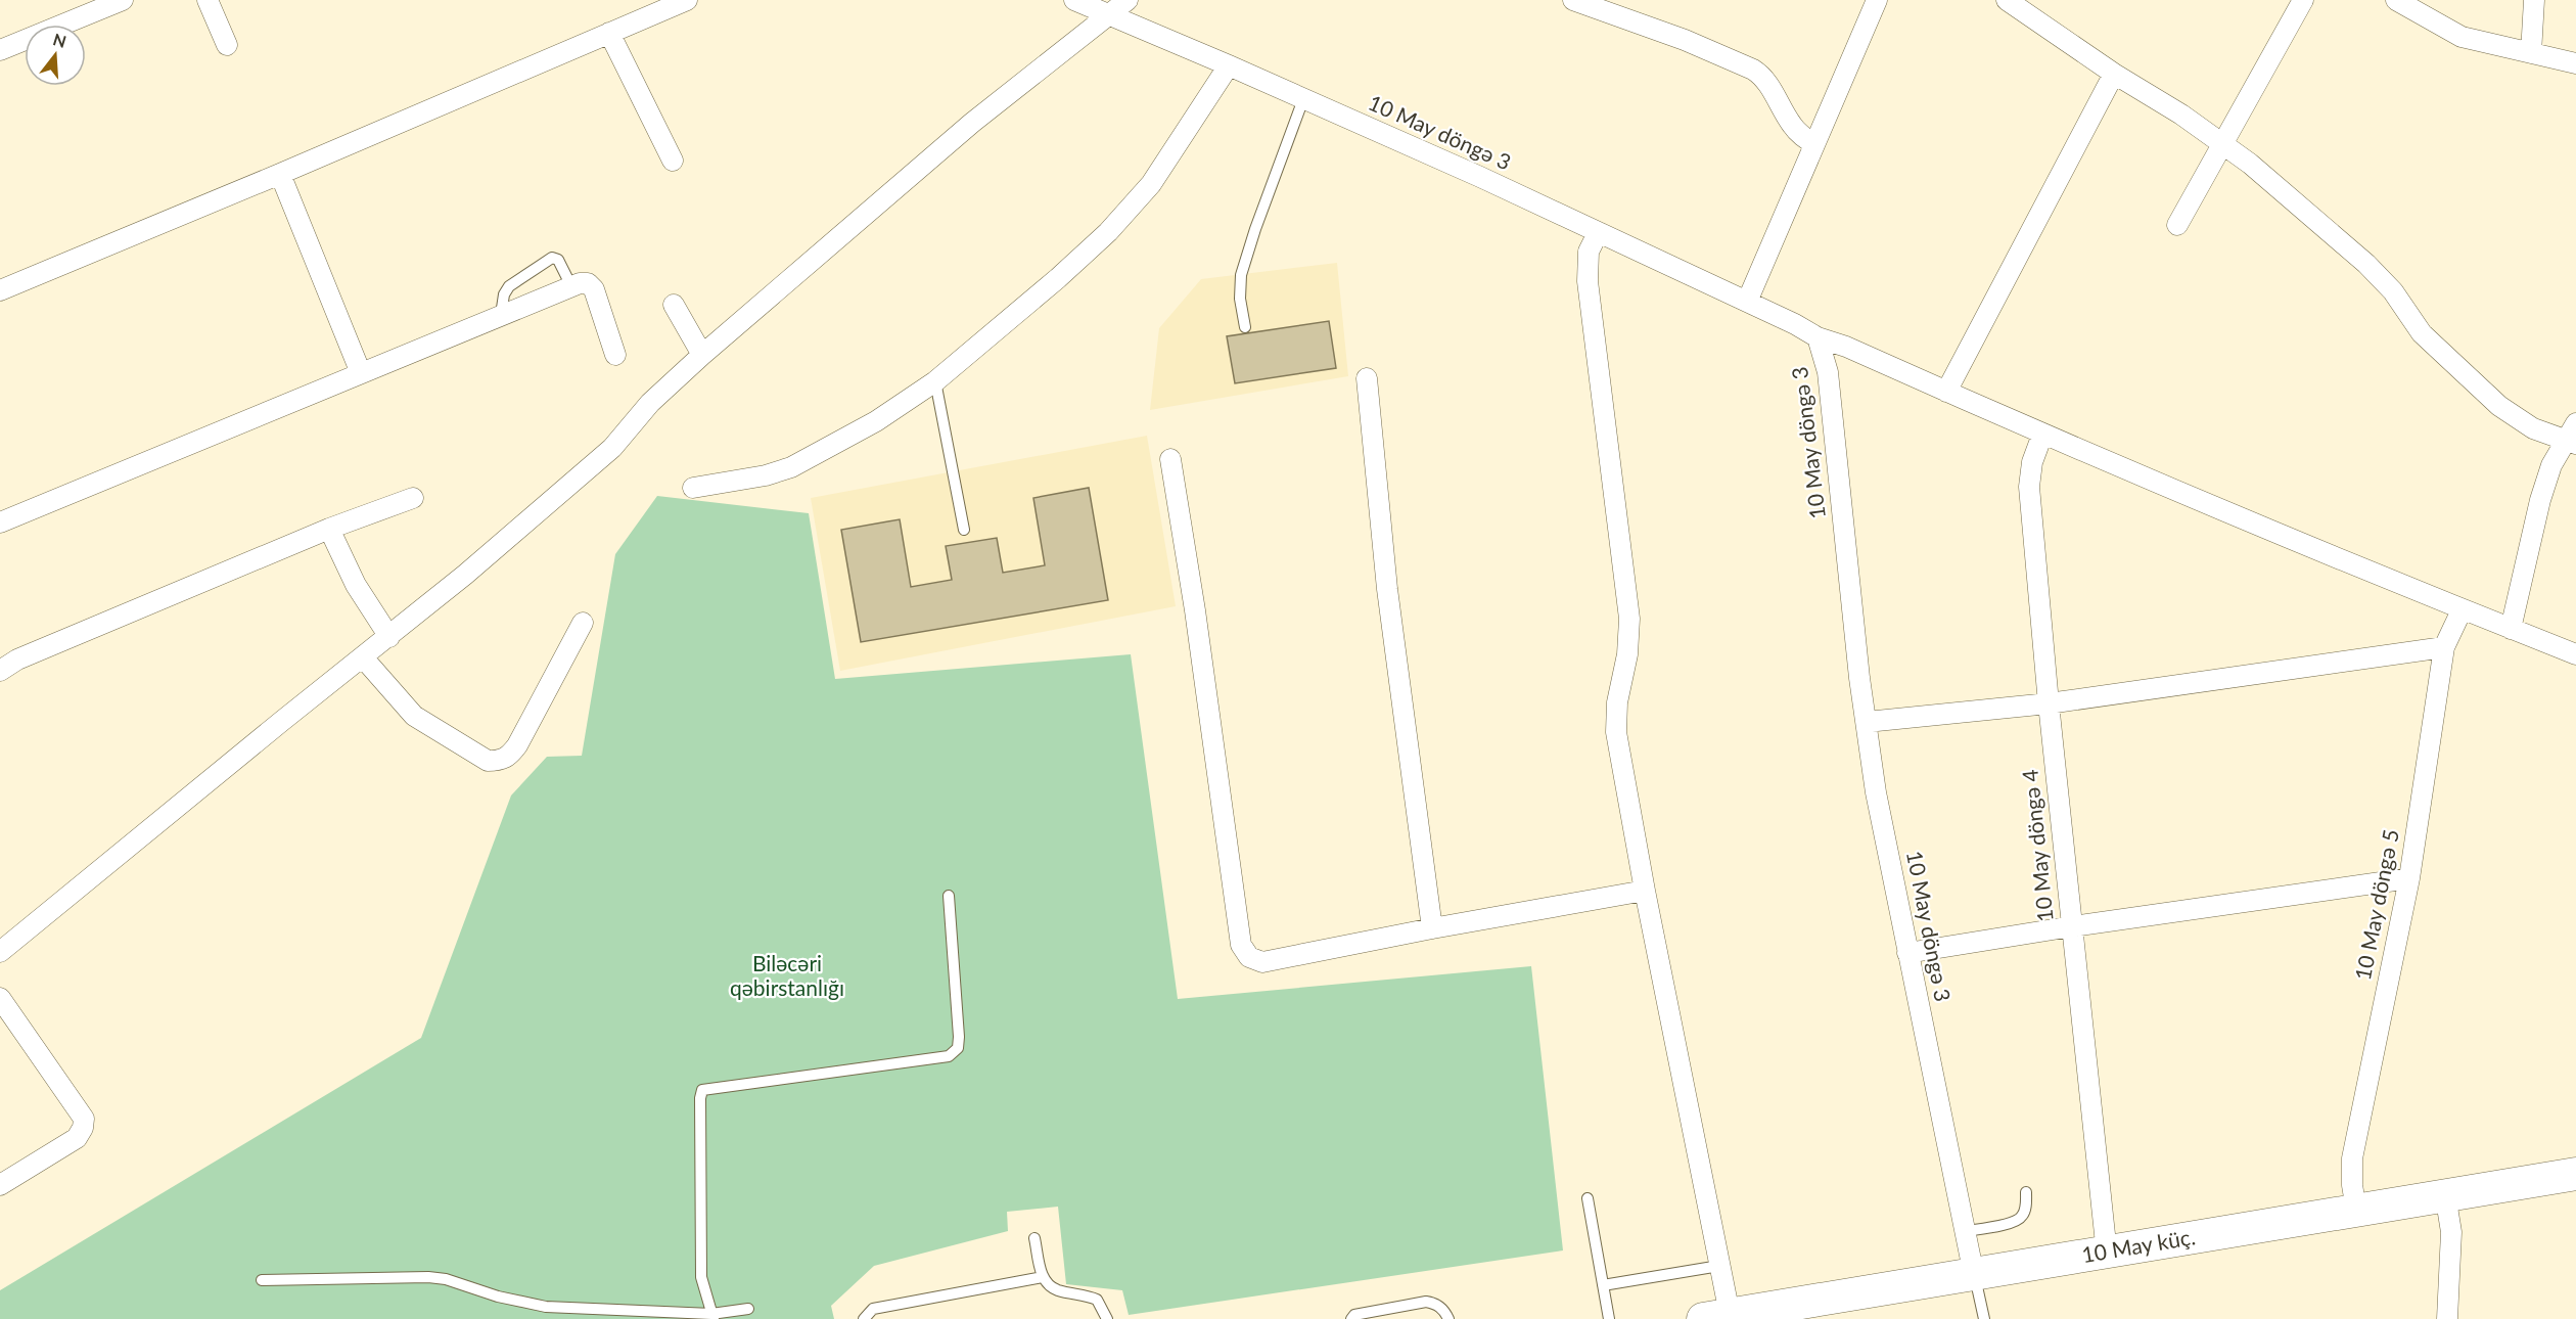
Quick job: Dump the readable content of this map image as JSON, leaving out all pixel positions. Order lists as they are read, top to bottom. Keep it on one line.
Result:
{"streets":{"main road":["10 May küç."],"street":["10 May döngə 3","10 May döngə 4","10 May döngə 5"]},"crossings":[["10 May döngə 3","10 May küç."],["10 May döngə 4","10 May küç."],["10 May döngə 5","10 May küç."]],"parks":["Biləcəri qəbirstanlığı"],"north":"top"}
